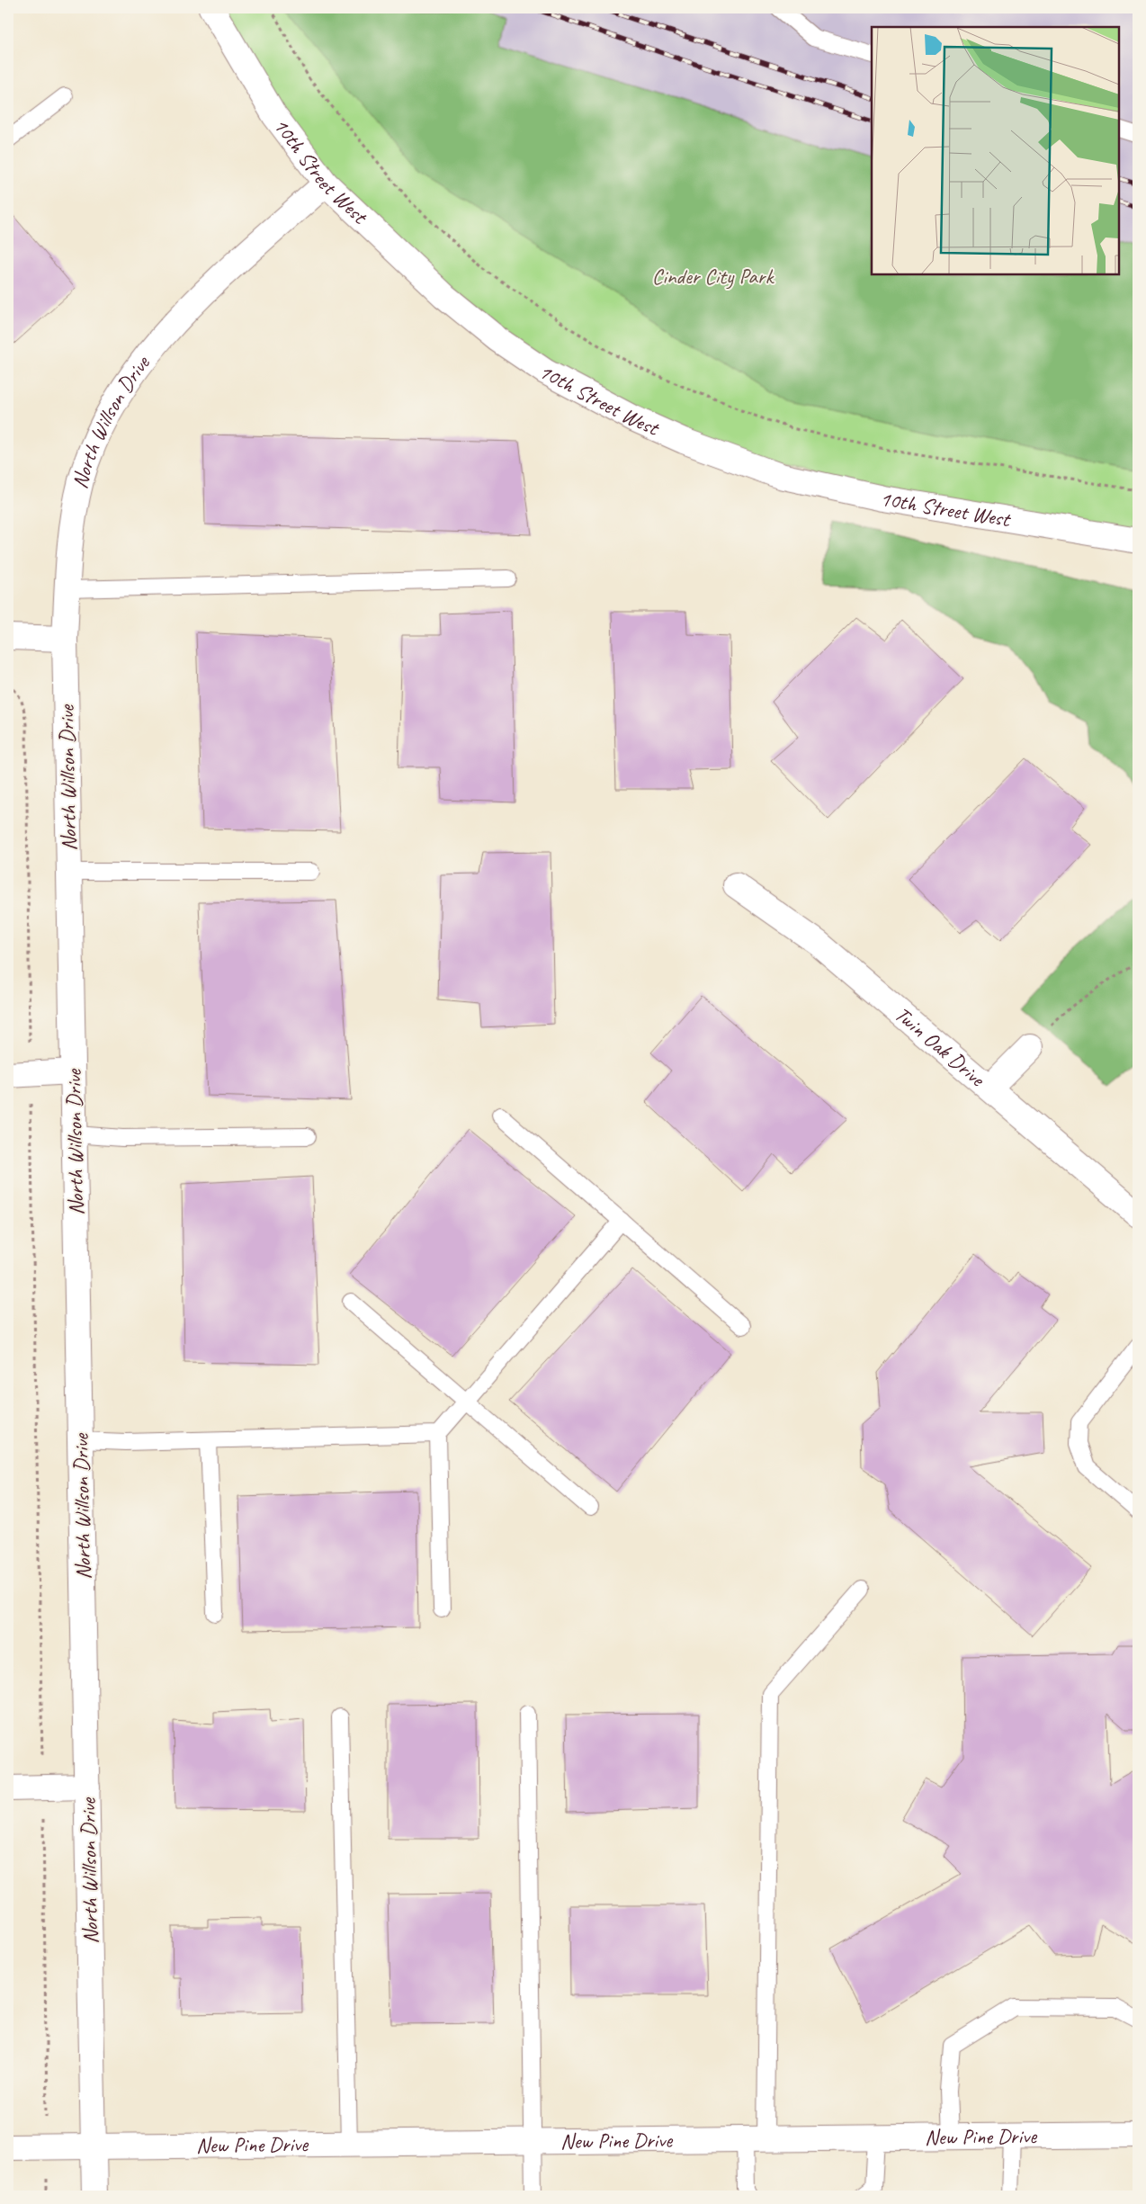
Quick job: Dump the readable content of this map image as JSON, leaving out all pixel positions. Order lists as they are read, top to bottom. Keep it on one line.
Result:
{"streets":{"street":["10th Street West","North Willson Drive","Twin Oak Drive","New Pine Drive"]},"crossings":[["10th Street West","North Willson Drive"],["North Willson Drive","New Pine Drive"]],"parks":["Cinder City Park"]}
